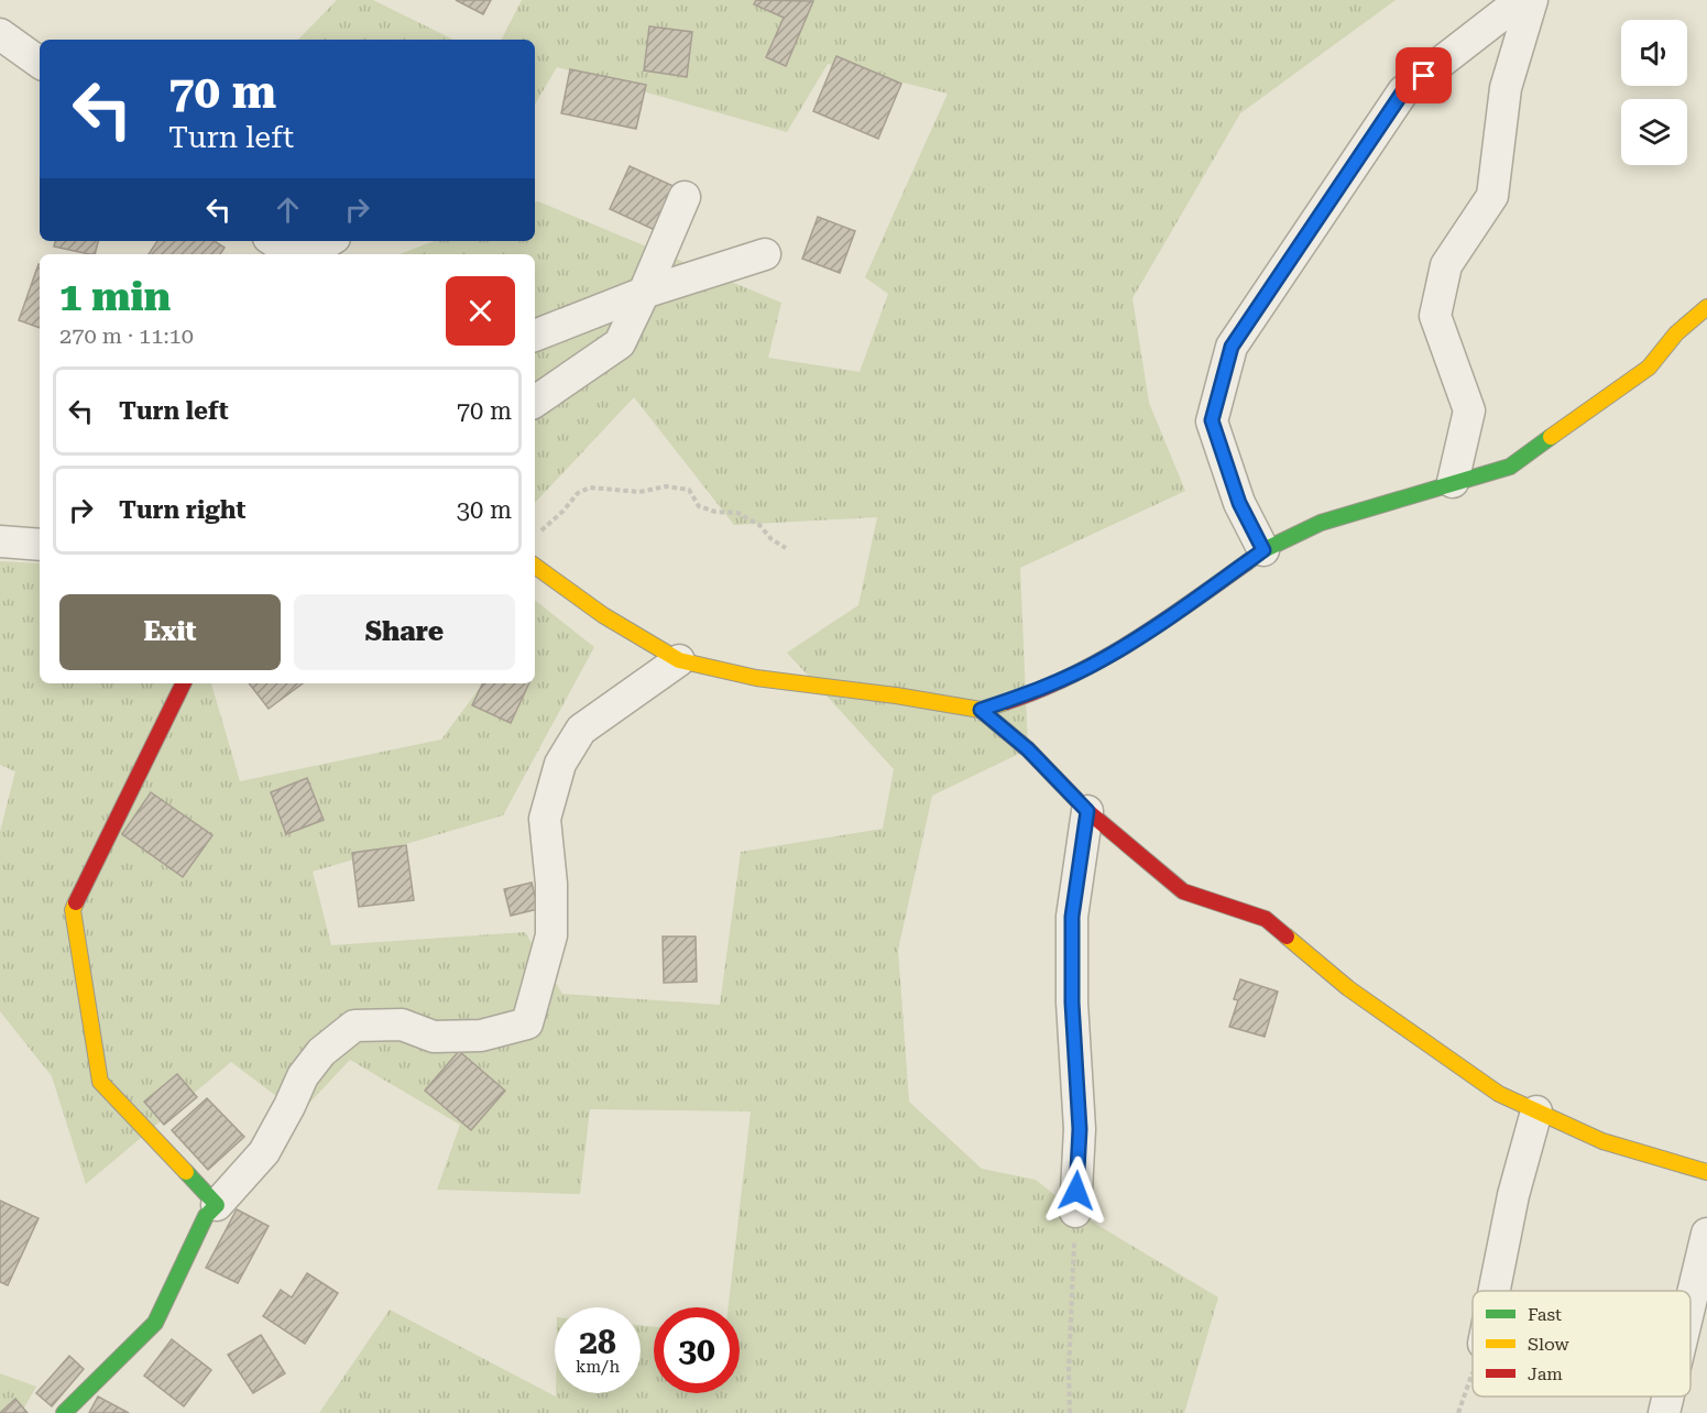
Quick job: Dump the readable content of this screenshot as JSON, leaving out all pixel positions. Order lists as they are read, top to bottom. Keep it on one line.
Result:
{"legend":["Fast","Slow","Jam"],"page":{"turn":["70 m","Turn left"],"heading":["1 min","270 m · 11:10"],"list":[{"name":"Turn left","value":"70 m"},{"name":"Turn right","value":"30 m"}],"buttons":["Exit","Share"],"speed":"28 km/h","limit":"30"}}
